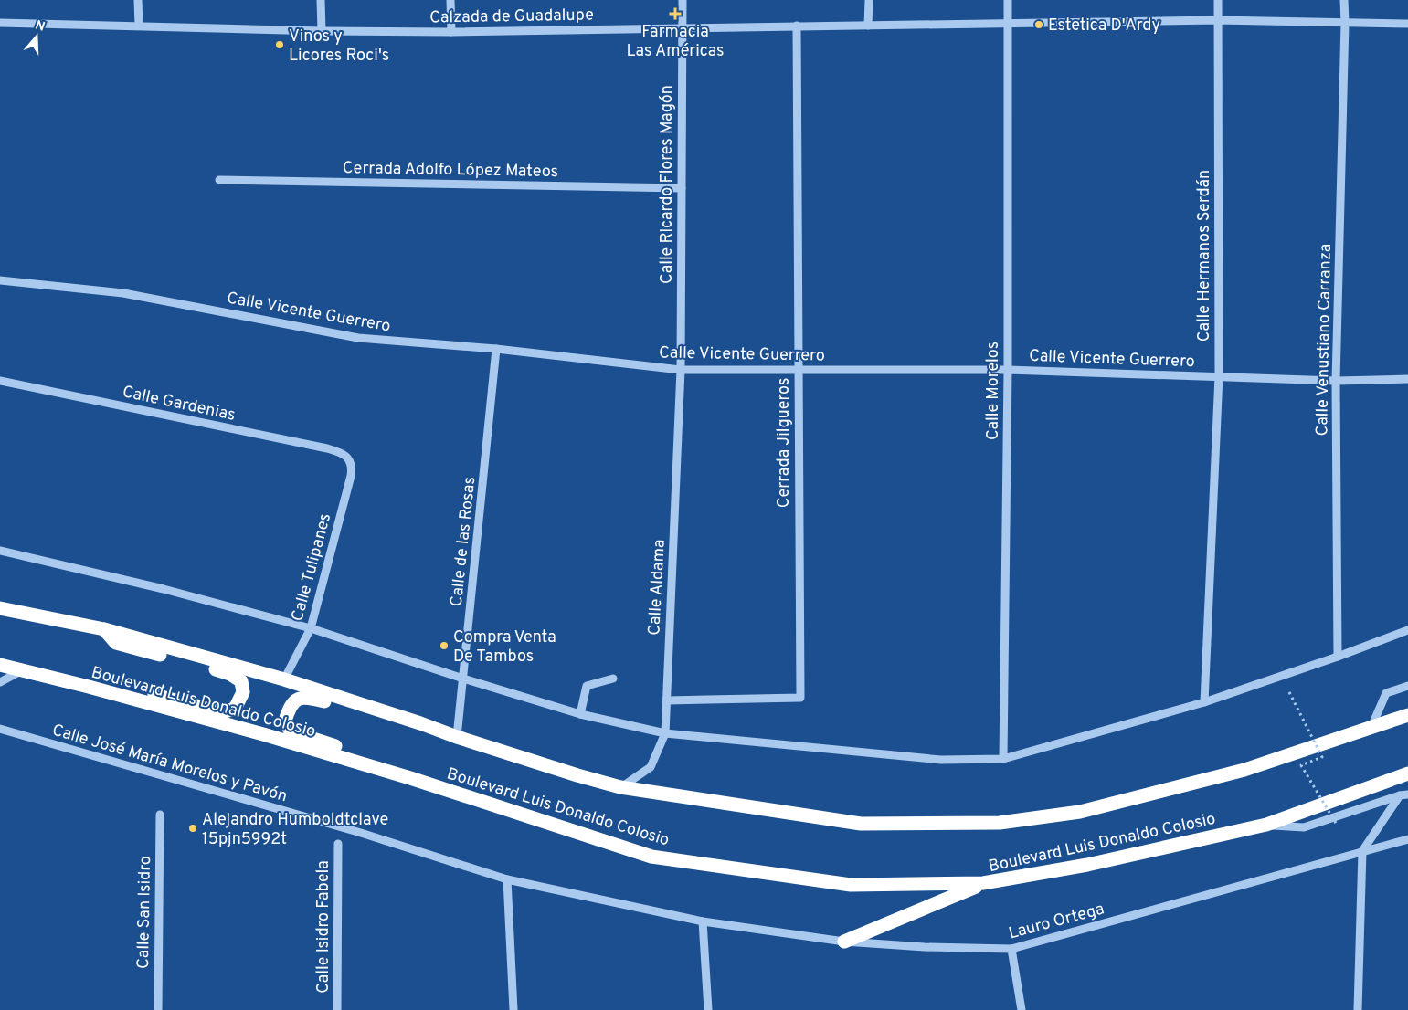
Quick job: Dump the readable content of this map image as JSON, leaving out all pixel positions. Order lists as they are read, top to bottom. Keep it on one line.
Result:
{"streets":{"highway":["Boulevard Luis Donaldo Colosio"],"street":["Calzada de Guadalupe","Cerrada Adolfo López Mateos","Calle Ricardo Flores Magón","Calle Hermanos Serdán","Calle Vicente Guerrero","Calle Venustiano Carranza","Calle Morelos","Calle Gardenias","Cerrada Jilgueros","Calle de las Rosas","Calle Tulipanes","Calle Aldama","Calle José María Morelos y Pavón","Calle San Isidro","Lauro Ortega","Calle Isidro Fabela"]},"crossings":[["Calzada de Guadalupe","Calle Ricardo Flores Magón"],["Calzada de Guadalupe","Calle Hermanos Serdán"],["Calzada de Guadalupe","Calle Venustiano Carranza"],["Calzada de Guadalupe","Calle Morelos"],["Calzada de Guadalupe","Cerrada Jilgueros"],["Cerrada Adolfo López Mateos","Calle Ricardo Flores Magón"],["Calle Ricardo Flores Magón","Calle Vicente Guerrero"],["Calle Ricardo Flores Magón","Calle Aldama"],["Calle Hermanos Serdán","Calle Vicente Guerrero"],["Calle Vicente Guerrero","Calle Venustiano Carranza"],["Calle Vicente Guerrero","Calle Morelos"],["Calle Vicente Guerrero","Cerrada Jilgueros"],["Calle Vicente Guerrero","Calle de las Rosas"],["Calle Vicente Guerrero","Calle Aldama"],["Calle Gardenias","Calle Tulipanes"],["Cerrada Jilgueros","Calle Aldama"],["Calle José María Morelos y Pavón","Lauro Ortega"]],"places":{"health":["Farmacia Las Américas"],"other":["Estetica D'Ardy","Vinos y Licores Roci's","Compra Venta De Tambos","Alejandro Humboldtclave 15pjn5992t"]},"north":"top"}
